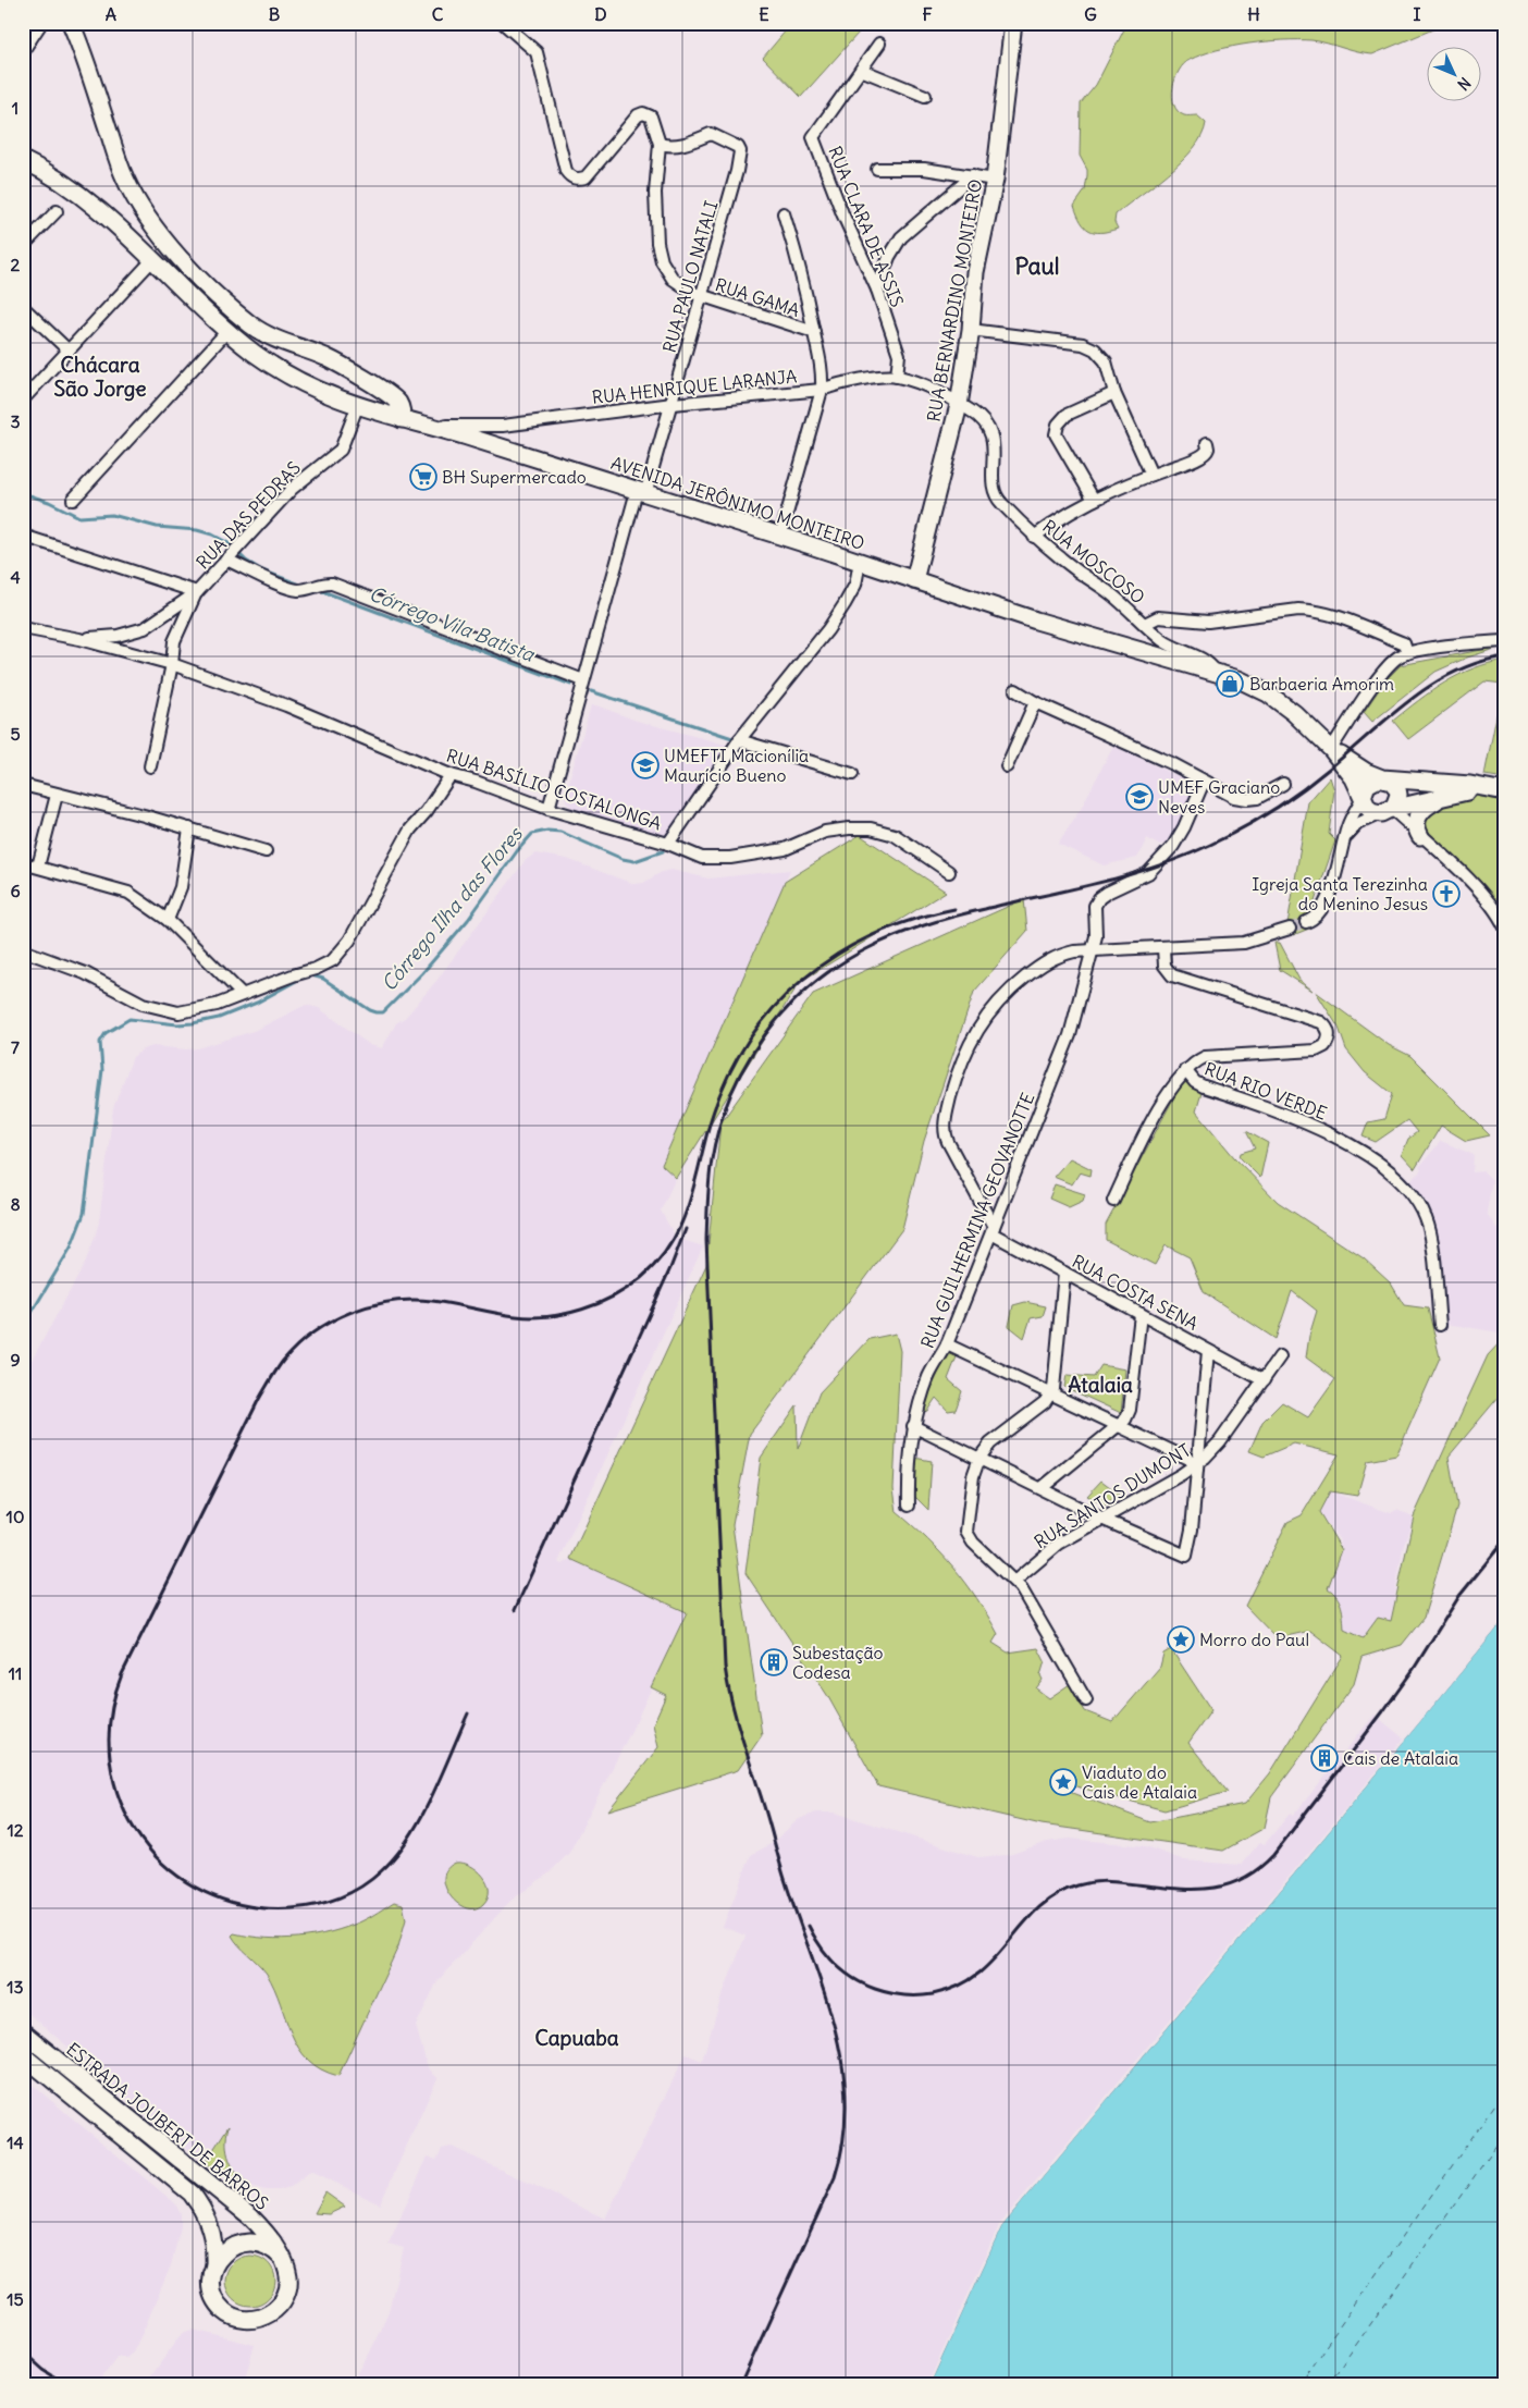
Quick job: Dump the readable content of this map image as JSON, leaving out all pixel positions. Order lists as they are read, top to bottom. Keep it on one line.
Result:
{"streets":{"street":["RUA CLARA DE ASSIS","RUA PAULO NATALI","RUA GAMA","RUA BERNARDINO MONTEIRO","RUA HENRIQUE LARANJA","AVENIDA JERÔNIMO MONTEIRO","RUA DAS PEDRAS","RUA MOSCOSO","RUA BASÍLIO COSTALONGA","RUA RIO VERDE","RUA GUILHERMINA GEOVANOTTE","RUA COSTA SENA","RUA SANTOS DUMONT","ESTRADA JOUBERT DE BARROS"]},"crossings":[["RUA CLARA DE ASSIS","RUA HENRIQUE LARANJA"],["RUA PAULO NATALI","RUA GAMA"],["RUA PAULO NATALI","RUA HENRIQUE LARANJA"],["RUA PAULO NATALI","AVENIDA JERÔNIMO MONTEIRO"],["RUA PAULO NATALI","RUA BASÍLIO COSTALONGA"],["RUA BERNARDINO MONTEIRO","RUA HENRIQUE LARANJA"],["RUA BERNARDINO MONTEIRO","AVENIDA JERÔNIMO MONTEIRO"],["RUA BERNARDINO MONTEIRO","RUA MOSCOSO"],["RUA HENRIQUE LARANJA","AVENIDA JERÔNIMO MONTEIRO"],["RUA HENRIQUE LARANJA","RUA MOSCOSO"],["AVENIDA JERÔNIMO MONTEIRO","RUA DAS PEDRAS"],["RUA DAS PEDRAS","RUA BASÍLIO COSTALONGA"],["RUA GUILHERMINA GEOVANOTTE","RUA COSTA SENA"],["RUA COSTA SENA","RUA SANTOS DUMONT"]],"districts":["Paul","Chácara São Jorge","Atalaia","Capuaba"],"water":["Córrego Vila Batista","Córrego Ilha das Flores"],"places":{"supermarket":["BH Supermercado"],"shop":["Barbaeria Amorim"],"school or university":["UMEFTI Macionília Maurício Bueno","UMEF Graciano Neves"],"church":["Igreja Santa Terezinha do Menino Jesus"],"place":["Morro do Paul","Viaduto do Cais de Atalaia"],"building":["Subestação Codesa","Cais de Atalaia"]},"north":"bottom right","grid":{"columns":["A","B","C","D","E","F","G","H","I"],"rows":["1","2","3","4","5","6","7","8","9","10","11","12","13","14","15"]}}
